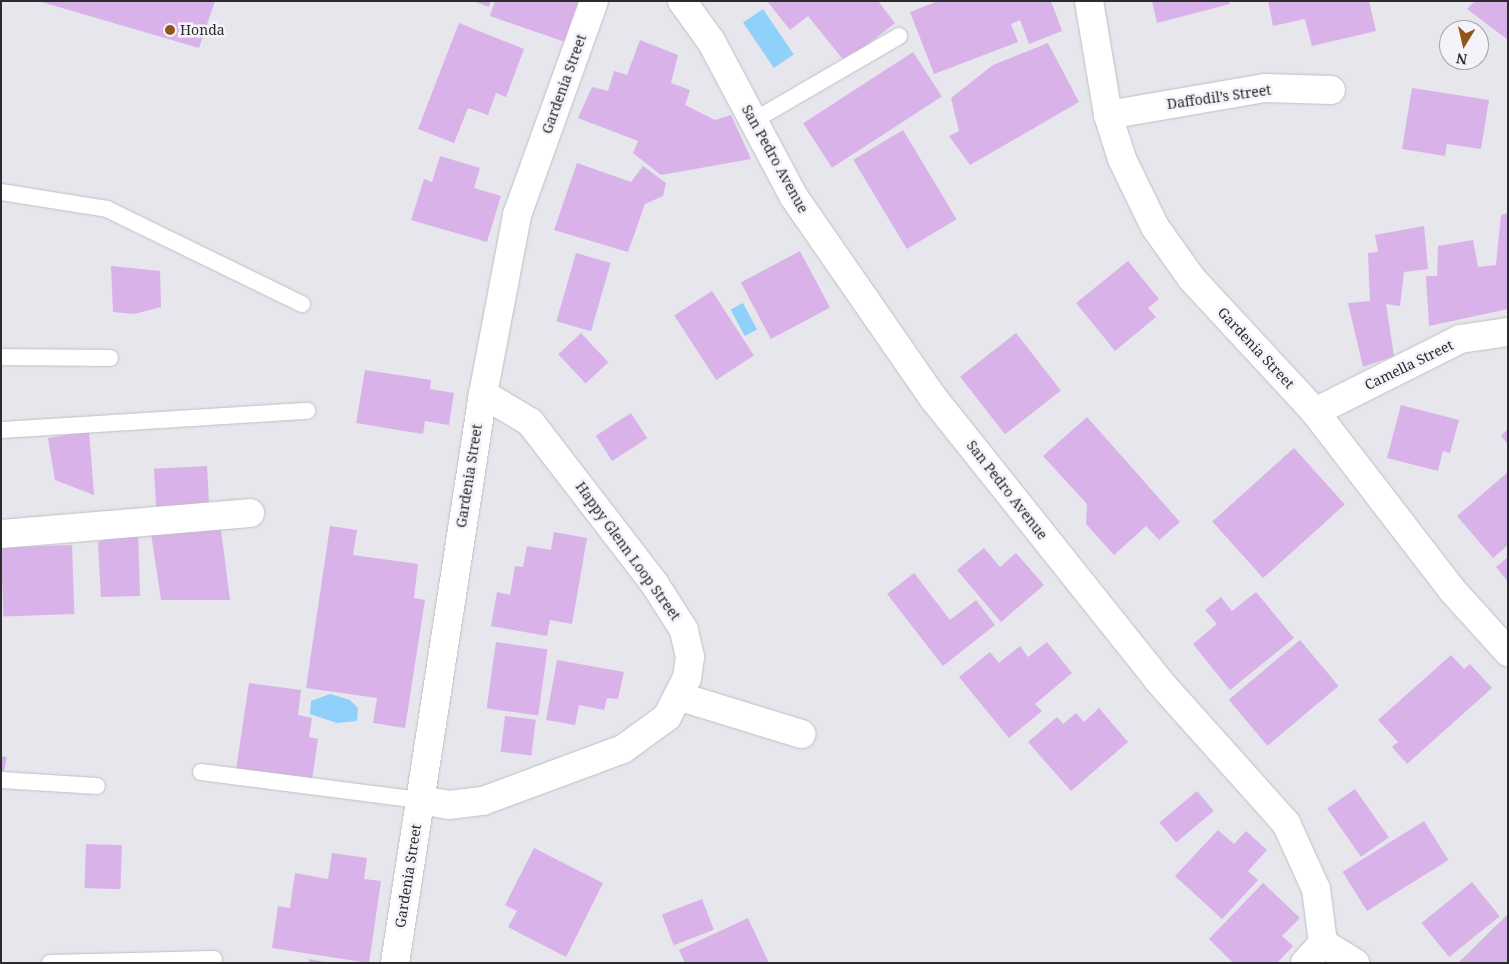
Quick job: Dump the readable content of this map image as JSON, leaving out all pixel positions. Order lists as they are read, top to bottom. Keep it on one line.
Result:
{"streets":{"street":["Gardenia Street","Daffodil’s Street","San Pedro Avenue","Camella Street","Happy Glenn Loop Street"]},"crossings":[["Gardenia Street","Daffodil’s Street"],["Gardenia Street","Camella Street"],["Gardenia Street","Happy Glenn Loop Street"]],"places":["Honda"],"north":"bottom"}
